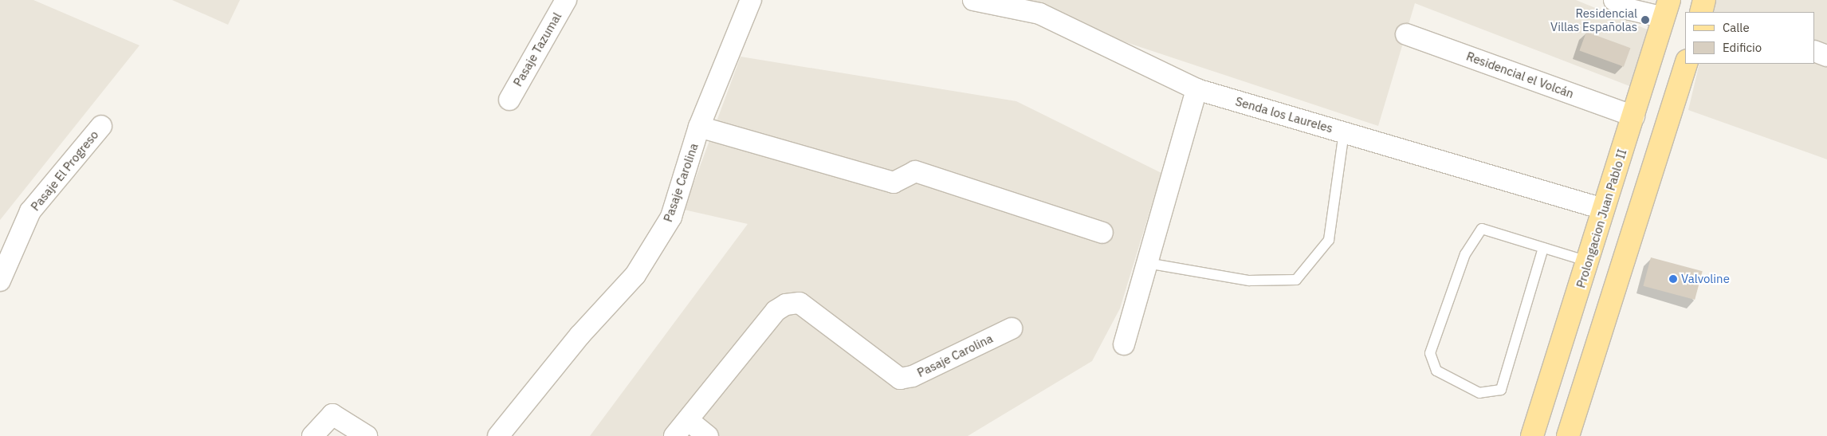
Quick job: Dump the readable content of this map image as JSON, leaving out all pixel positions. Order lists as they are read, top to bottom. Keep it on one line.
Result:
{"streets":{"main road":["Prolongacion Juan Pablo II"],"street":["Pasaje Tazumal","Residencial el Volcán","Senda los Laureles","Pasaje El Progreso","Pasaje Carolina"]},"crossings":[["Residencial el Volcán","Prolongacion Juan Pablo II"],["Senda los Laureles","Prolongacion Juan Pablo II"]],"places":["Residencial Villas Españolas","Valvoline"],"legend":["Calle","Edificio"]}
